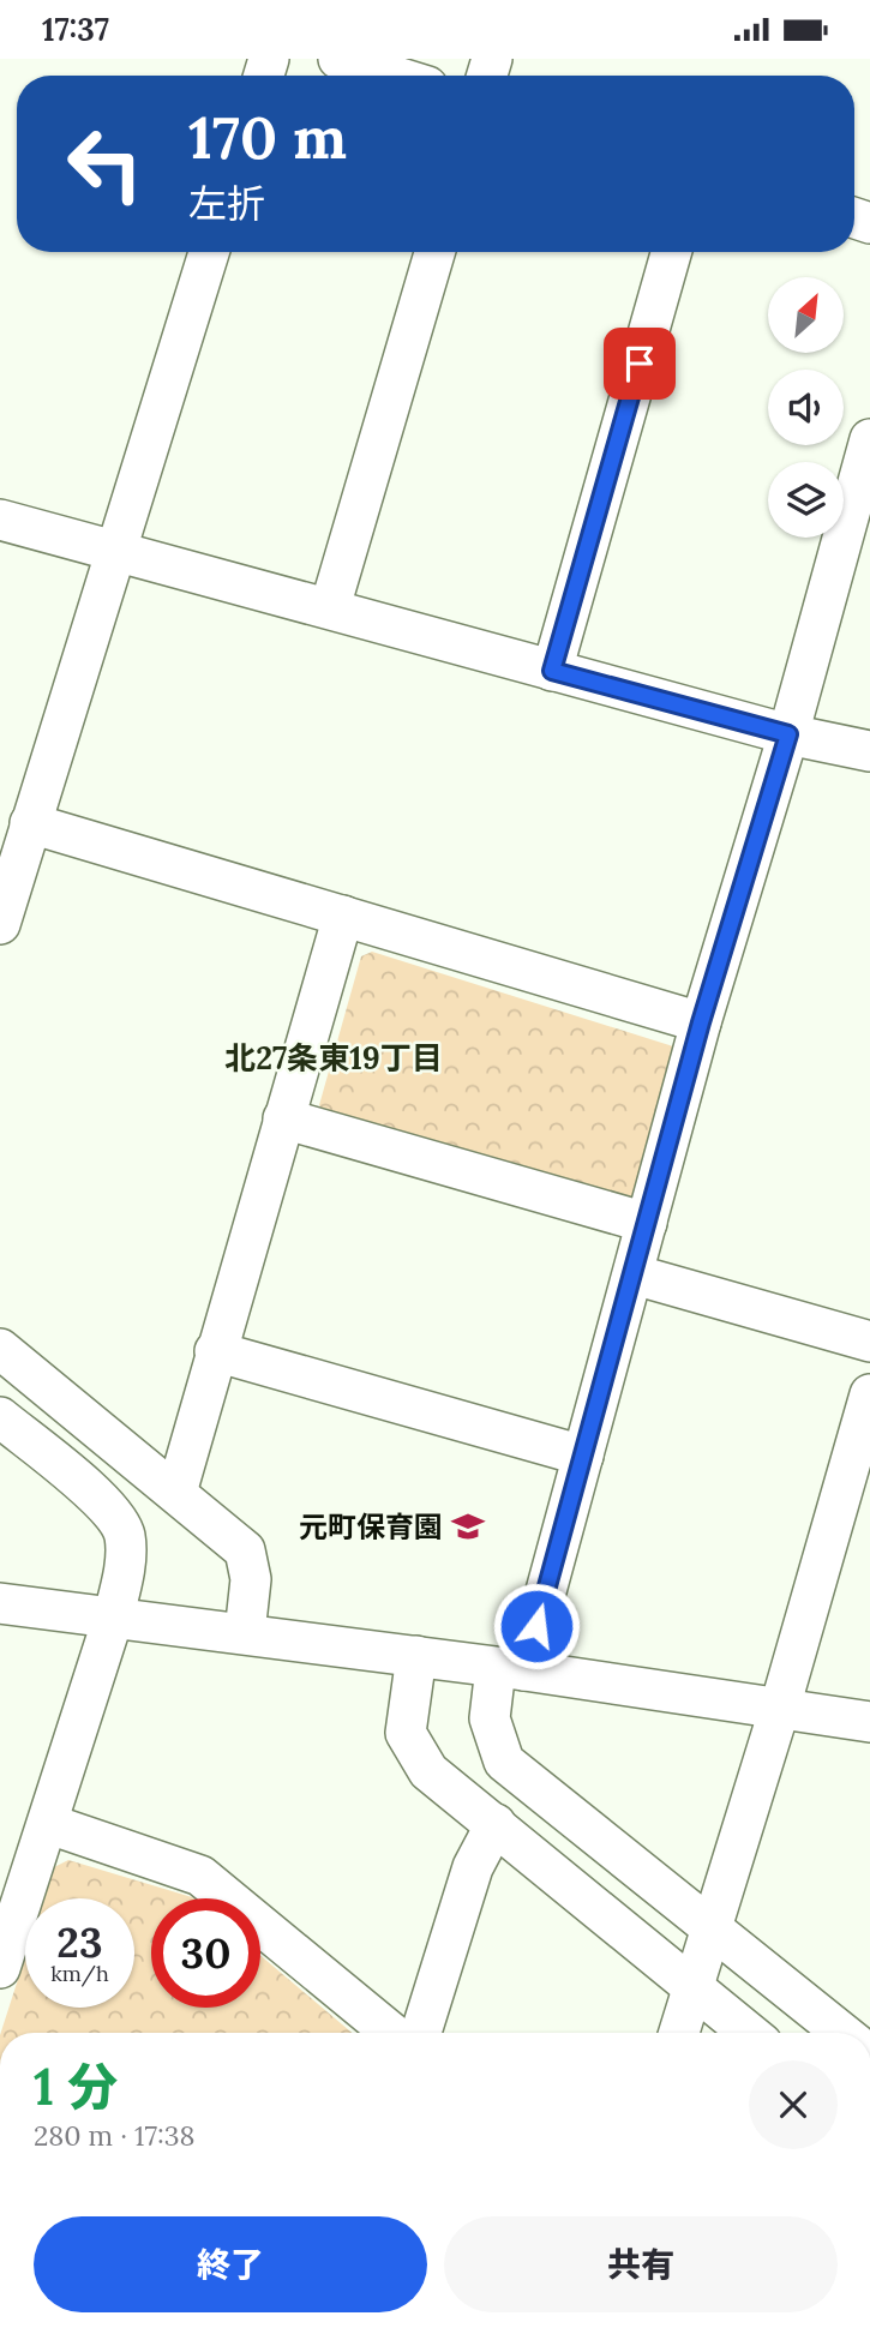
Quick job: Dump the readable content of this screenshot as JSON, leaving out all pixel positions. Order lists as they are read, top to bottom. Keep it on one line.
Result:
{"districts":["北27条東19丁目"],"places":{"school or university":["元町保育園"]},"north":"top right","page":{"status":"17:37","turn":["170 m","左折"],"speed":"23 km/h","limit":"30","heading":["1 分","280 m · 17:38"],"buttons":["終了","共有"]}}
